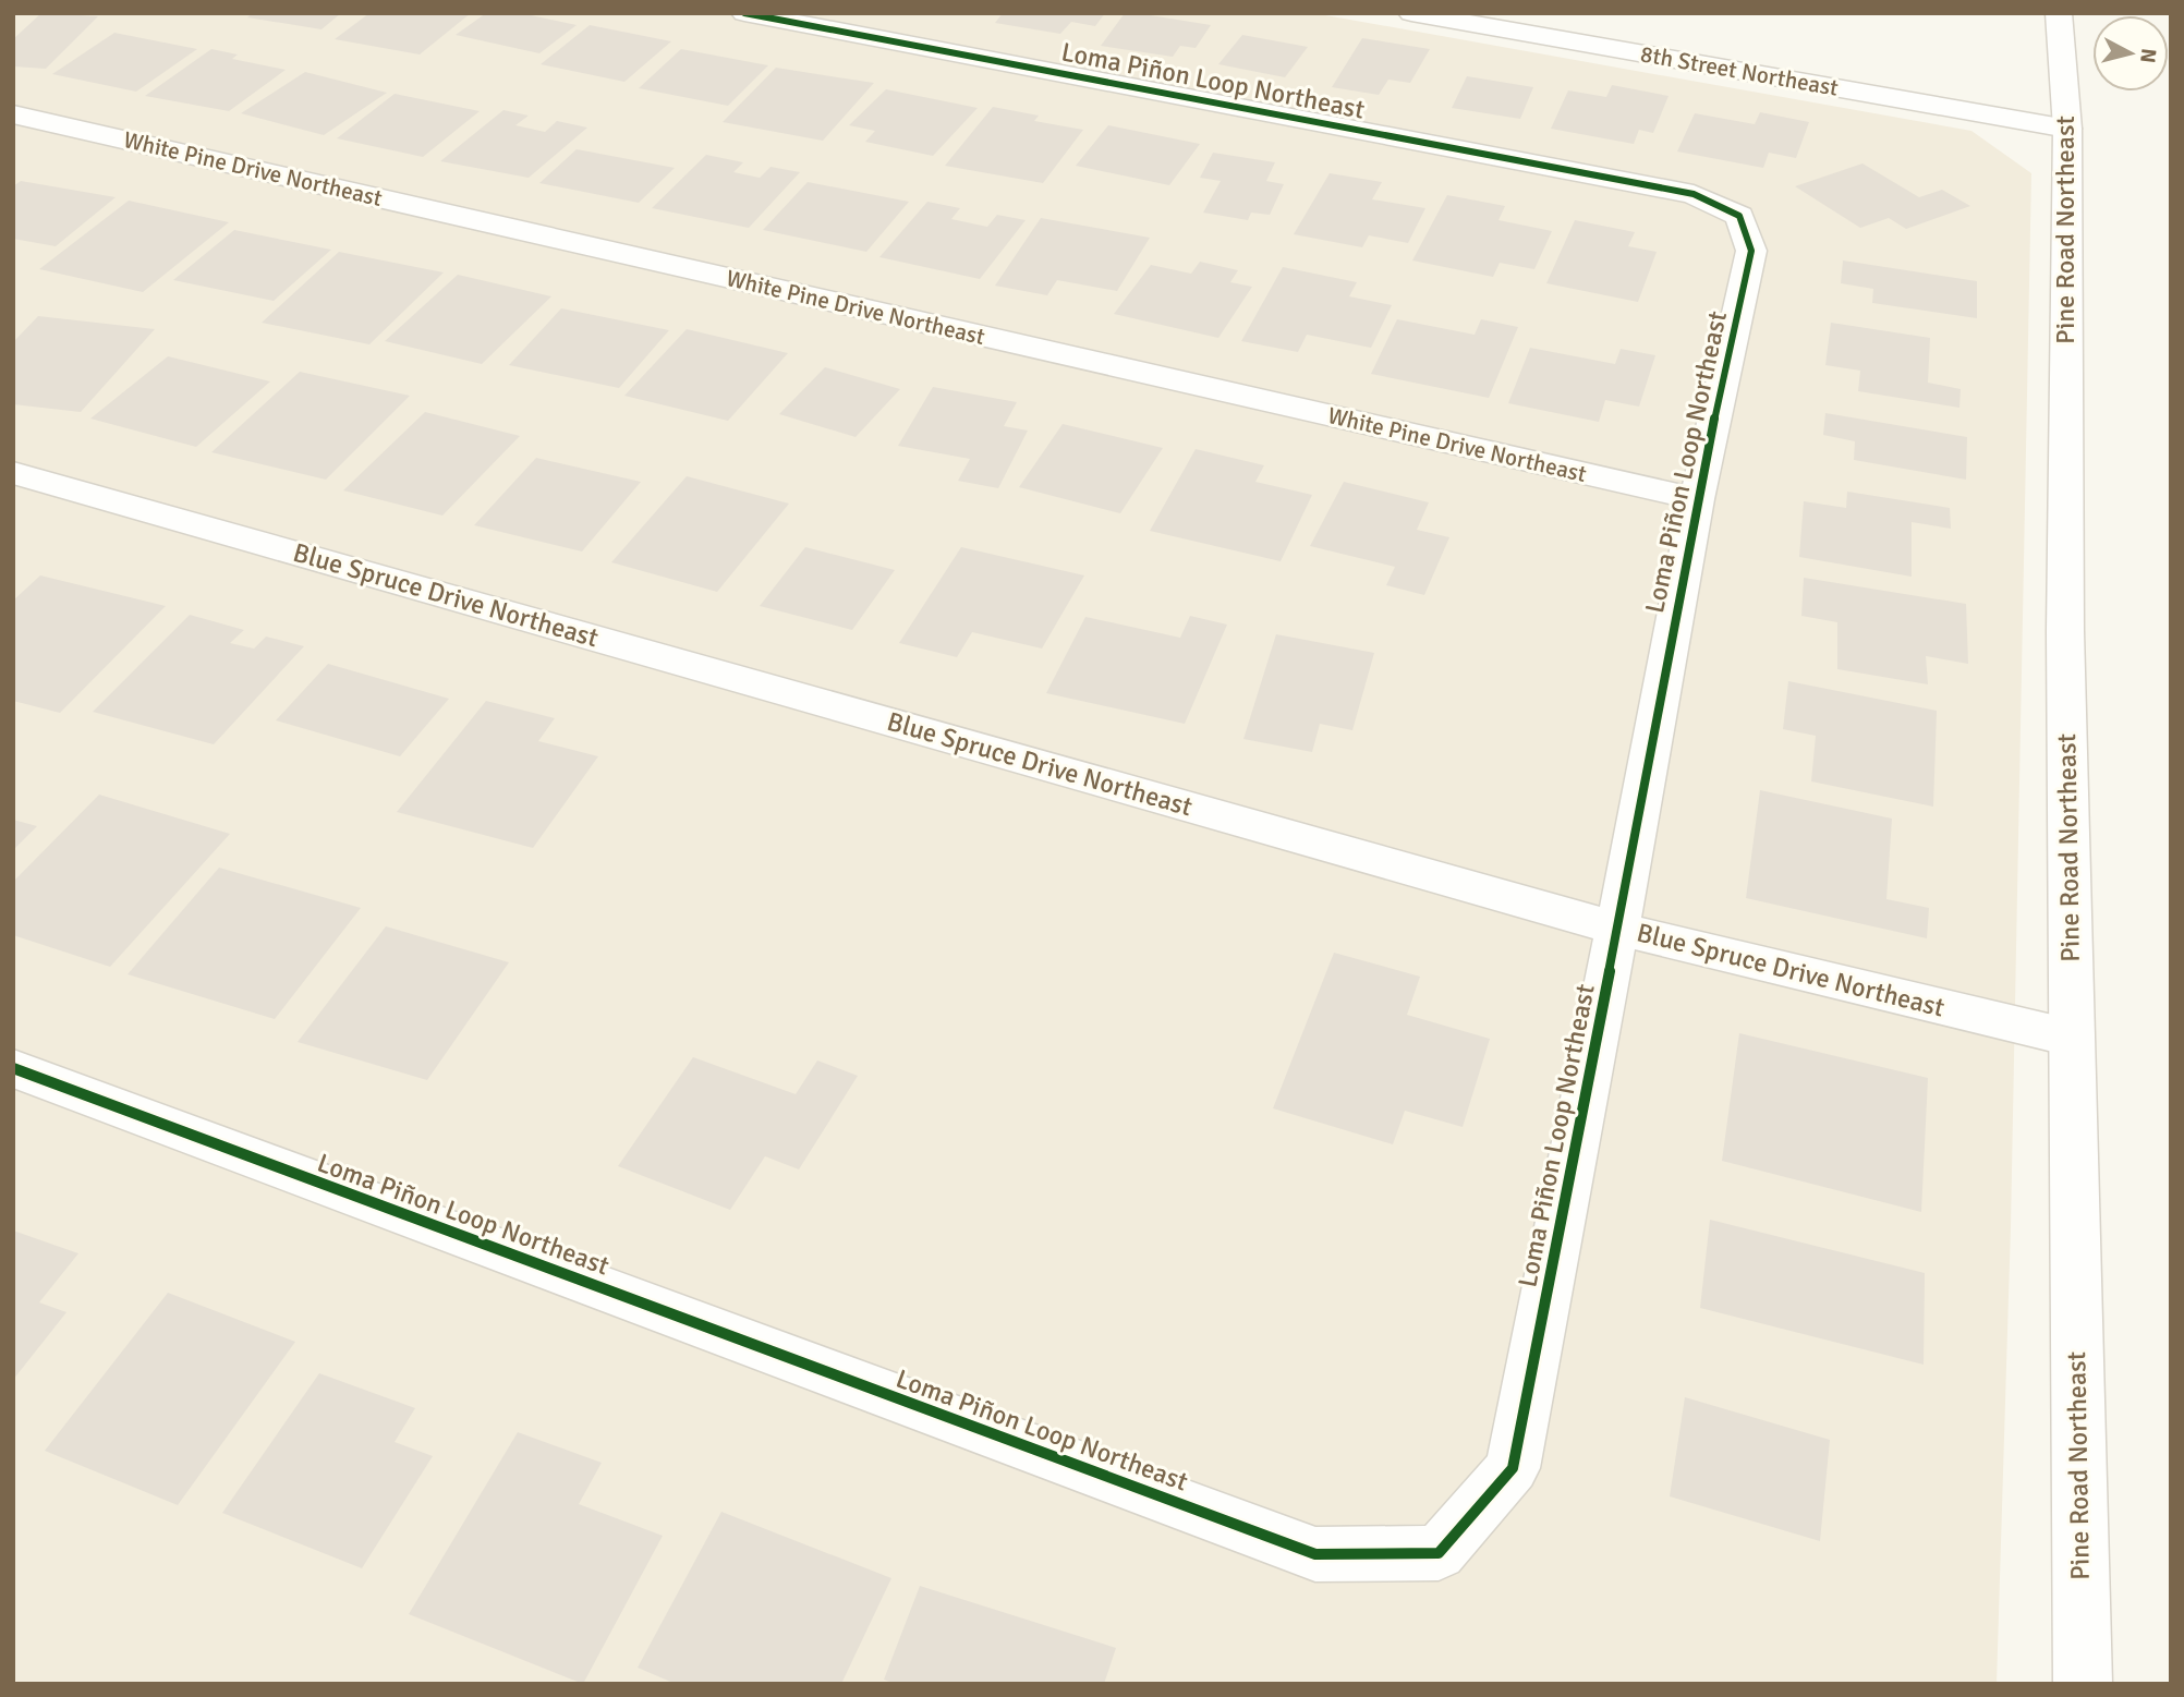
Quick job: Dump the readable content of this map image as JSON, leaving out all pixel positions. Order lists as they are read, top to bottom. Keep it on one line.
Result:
{"streets":{"street":["8th Street Northeast","Loma Piñon Loop Northeast","White Pine Drive Northeast","Pine Road Northeast","Blue Spruce Drive Northeast"]},"crossings":[["8th Street Northeast","Pine Road Northeast"],["Loma Piñon Loop Northeast","White Pine Drive Northeast"],["Loma Piñon Loop Northeast","Blue Spruce Drive Northeast"],["Pine Road Northeast","Blue Spruce Drive Northeast"]],"north":"right"}
